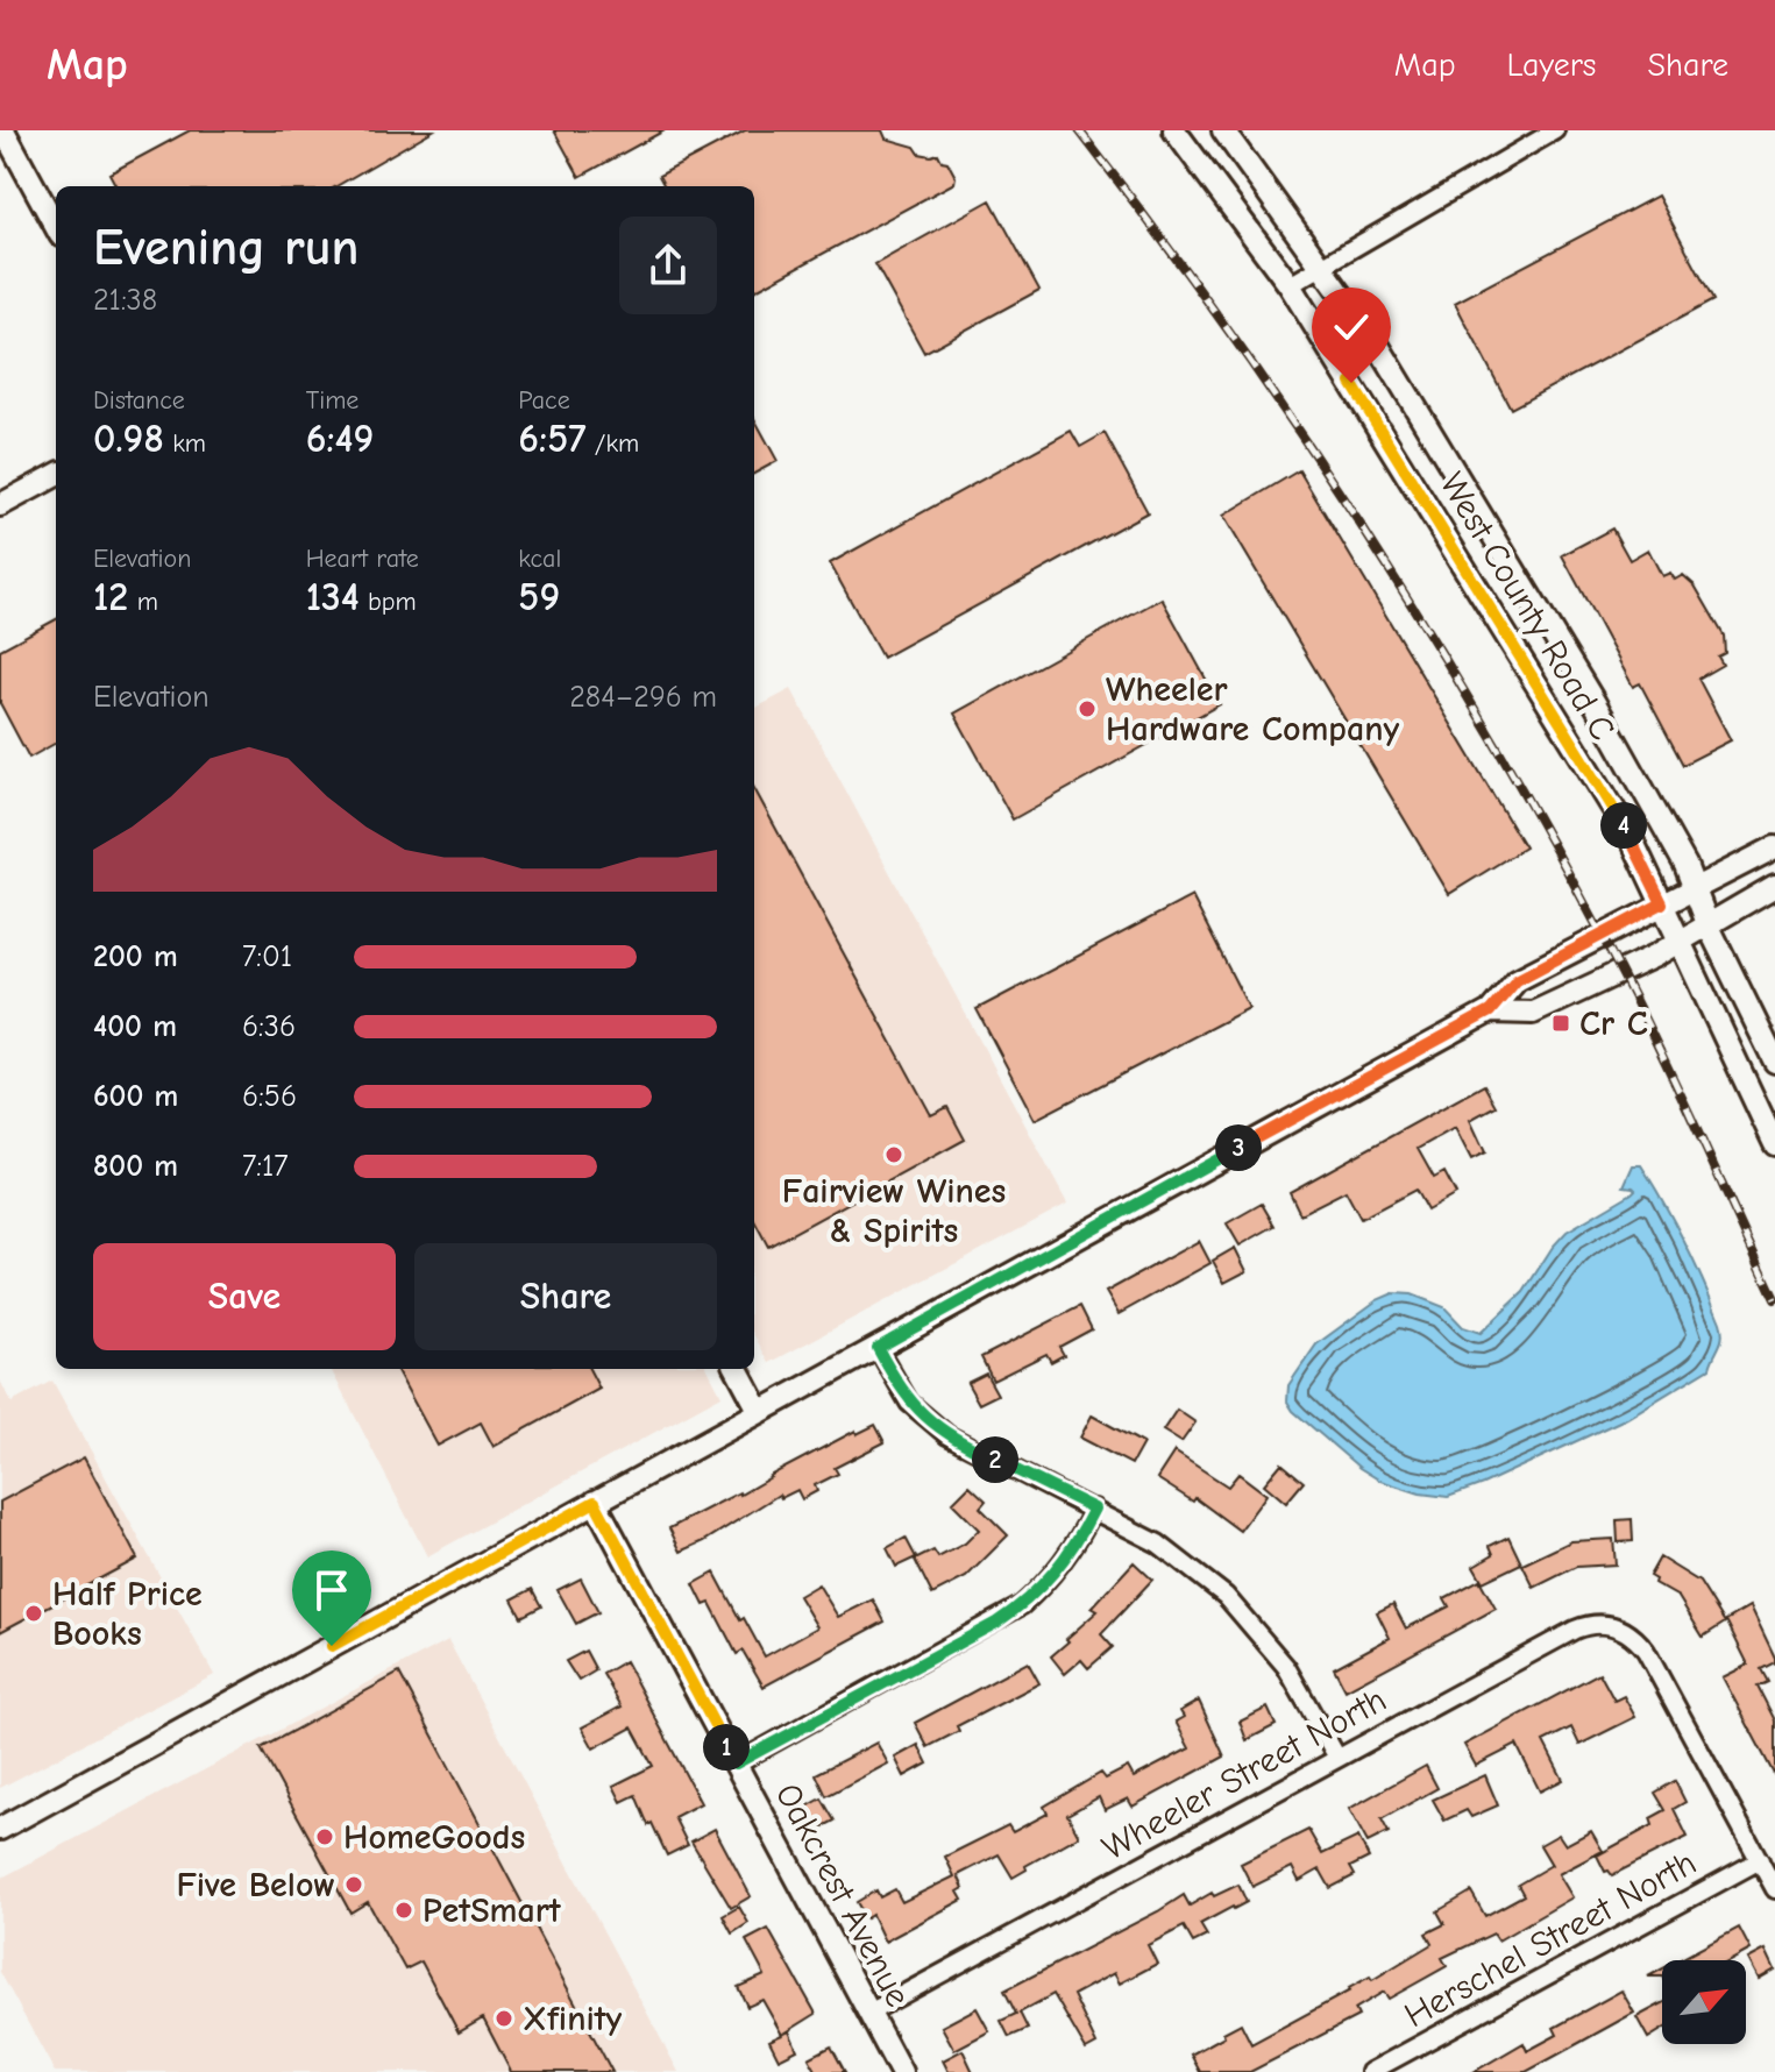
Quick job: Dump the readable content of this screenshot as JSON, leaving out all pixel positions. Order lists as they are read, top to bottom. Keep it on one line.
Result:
{"streets":{"street":["West County Road C","Wheeler Street North","Oakcrest Avenue","Herschel Street North"]},"crossings":[["Wheeler Street North","Oakcrest Avenue"],["Wheeler Street North","Herschel Street North"]],"places":{"other":["Wheeler Hardware Company","Fairview Wines & Spirits","Half Price Books","HomeGoods","Five Below","PetSmart","Xfinity"],"transit":["Cr C"]},"north":"top right","page":{"header":"Map","nav":["Map","Layers","Share"],"heading":["Evening run","21:38"],"stats":[["Distance","0.98 km"],["Time","6:49"],["Pace","6:57 /km"],["Elevation","12 m"],["Heart rate","134 bpm"],["kcal","59"]],"chart":["Elevation","284–296 m"],"pins":["4","3","2","1"],"list":[{"name":"200 m","note":"7:01"},{"name":"400 m","note":"6:36"},{"name":"600 m","note":"6:56"},{"name":"800 m","note":"7:17"}],"buttons":["Save","Share"]}}
